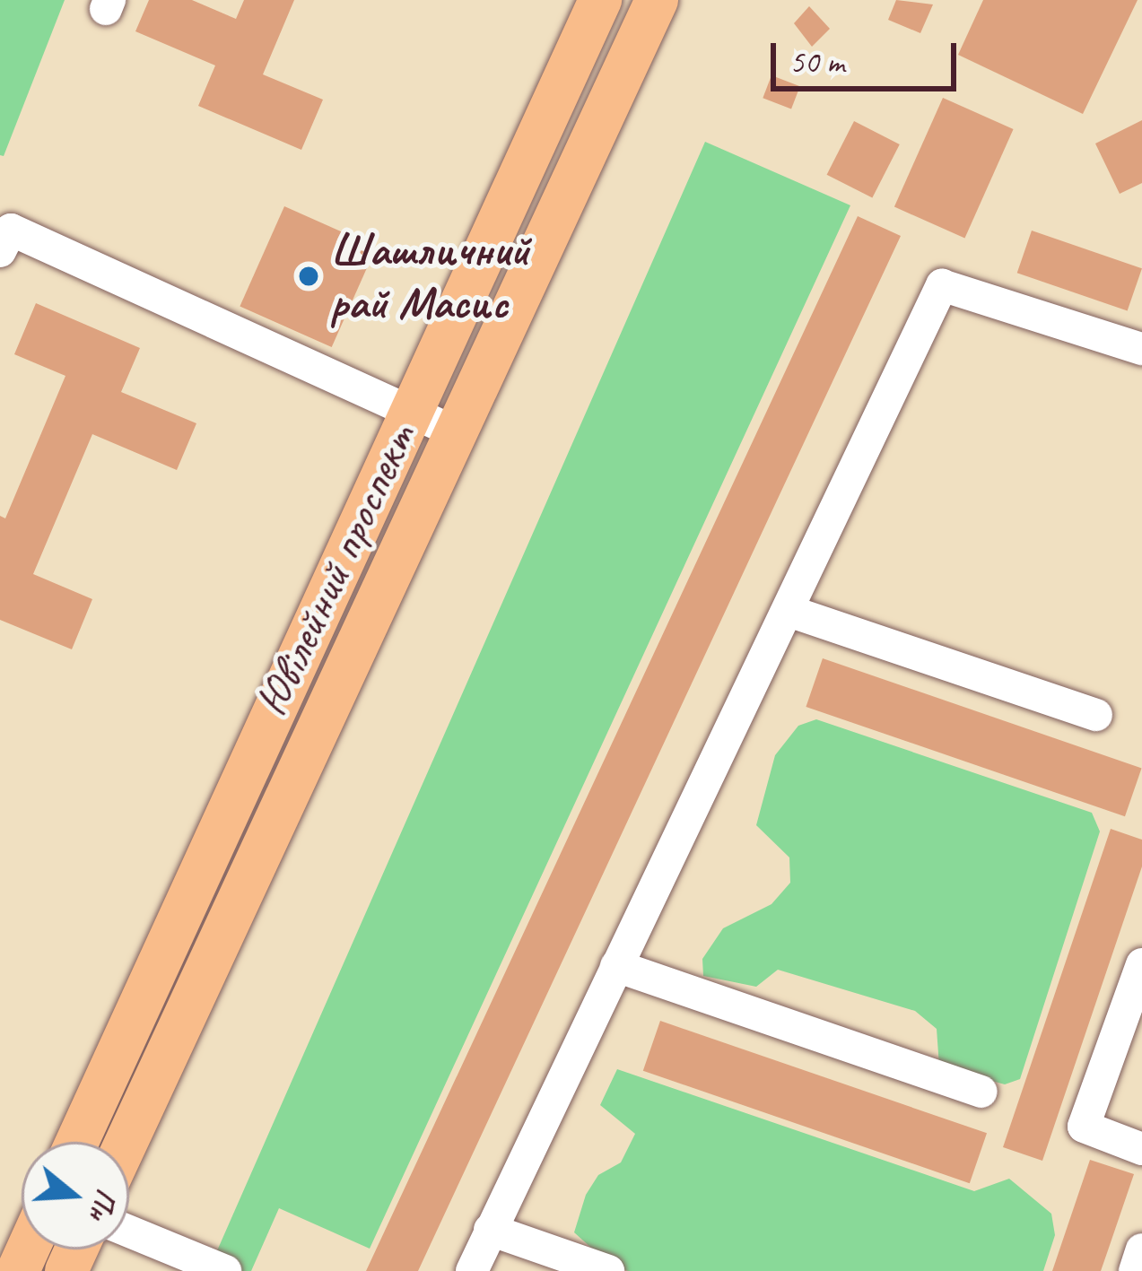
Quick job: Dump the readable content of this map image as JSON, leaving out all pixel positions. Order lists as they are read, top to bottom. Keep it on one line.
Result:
{"streets":{"main road":["Ювілейний проспект"]},"places":["Шашличний рай Масис"],"scale_bar":"50 m","north":"right"}
